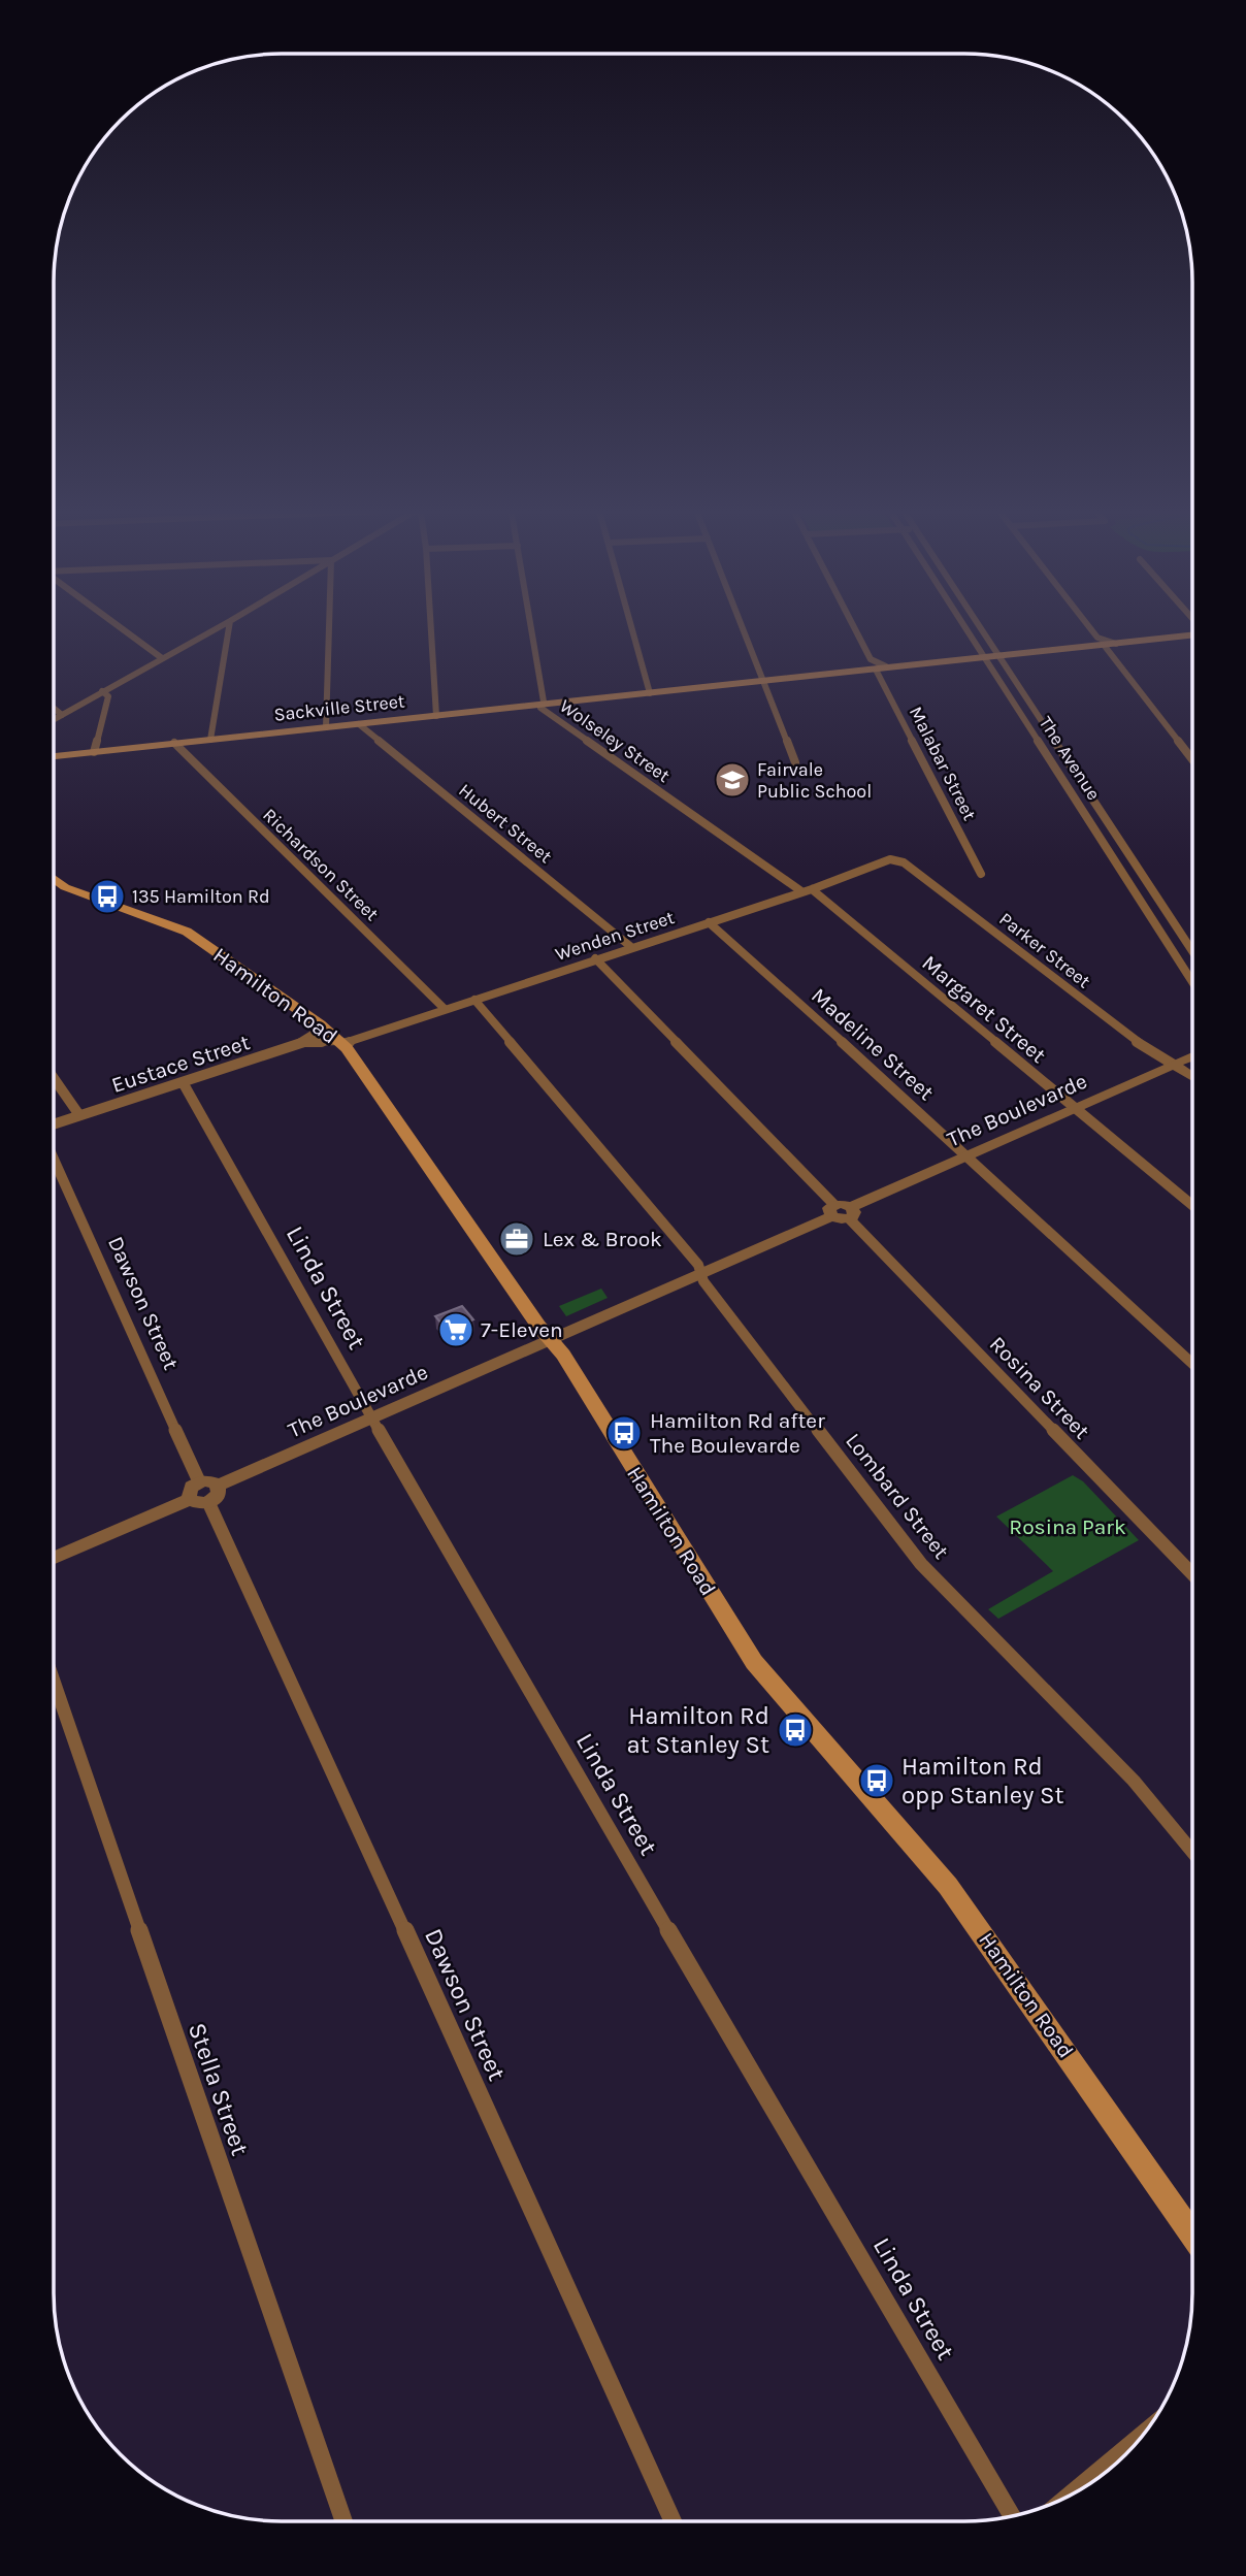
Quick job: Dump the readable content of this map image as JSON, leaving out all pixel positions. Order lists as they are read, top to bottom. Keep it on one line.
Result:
{"streets":{"main road":["Sackville Street","Hamilton Road"],"street":["Wolseley Street","The Avenue","Malabar Street","Hubert Street","Richardson Street","Wenden Street","Parker Street","Margaret Street","Madeline Street","Eustace Street","The Boulevarde","Linda Street","Dawson Street","Rosina Street","Lombard Street","Stella Street"]},"crossings":[["Sackville Street","Wolseley Street"],["Sackville Street","The Avenue"],["Sackville Street","Malabar Street"],["Sackville Street","Hubert Street"],["Sackville Street","Richardson Street"],["Wolseley Street","Wenden Street"],["Wolseley Street","Margaret Street"],["Hubert Street","Wenden Street"],["Richardson Street","Wenden Street"],["Wenden Street","Parker Street"],["Wenden Street","Hamilton Road"],["Wenden Street","Margaret Street"],["Wenden Street","Madeline Street"],["Wenden Street","Eustace Street"],["Wenden Street","Lombard Street"],["Parker Street","The Boulevarde"],["Hamilton Road","Eustace Street"],["Hamilton Road","The Boulevarde"],["Margaret Street","The Boulevarde"],["Madeline Street","The Boulevarde"],["Eustace Street","Linda Street"],["The Boulevarde","Linda Street"],["The Boulevarde","Dawson Street"],["The Boulevarde","Rosina Street"],["The Boulevarde","Lombard Street"]],"parks":["Rosina Park"],"places":{"school or university":["Fairvale Public School"],"bus stop":["135 Hamilton Rd","Hamilton Rd after The Boulevarde","Hamilton Rd at Stanley St","Hamilton Rd opp Stanley St"],"office":["Lex & Brook"],"supermarket":["7-Eleven"]}}
